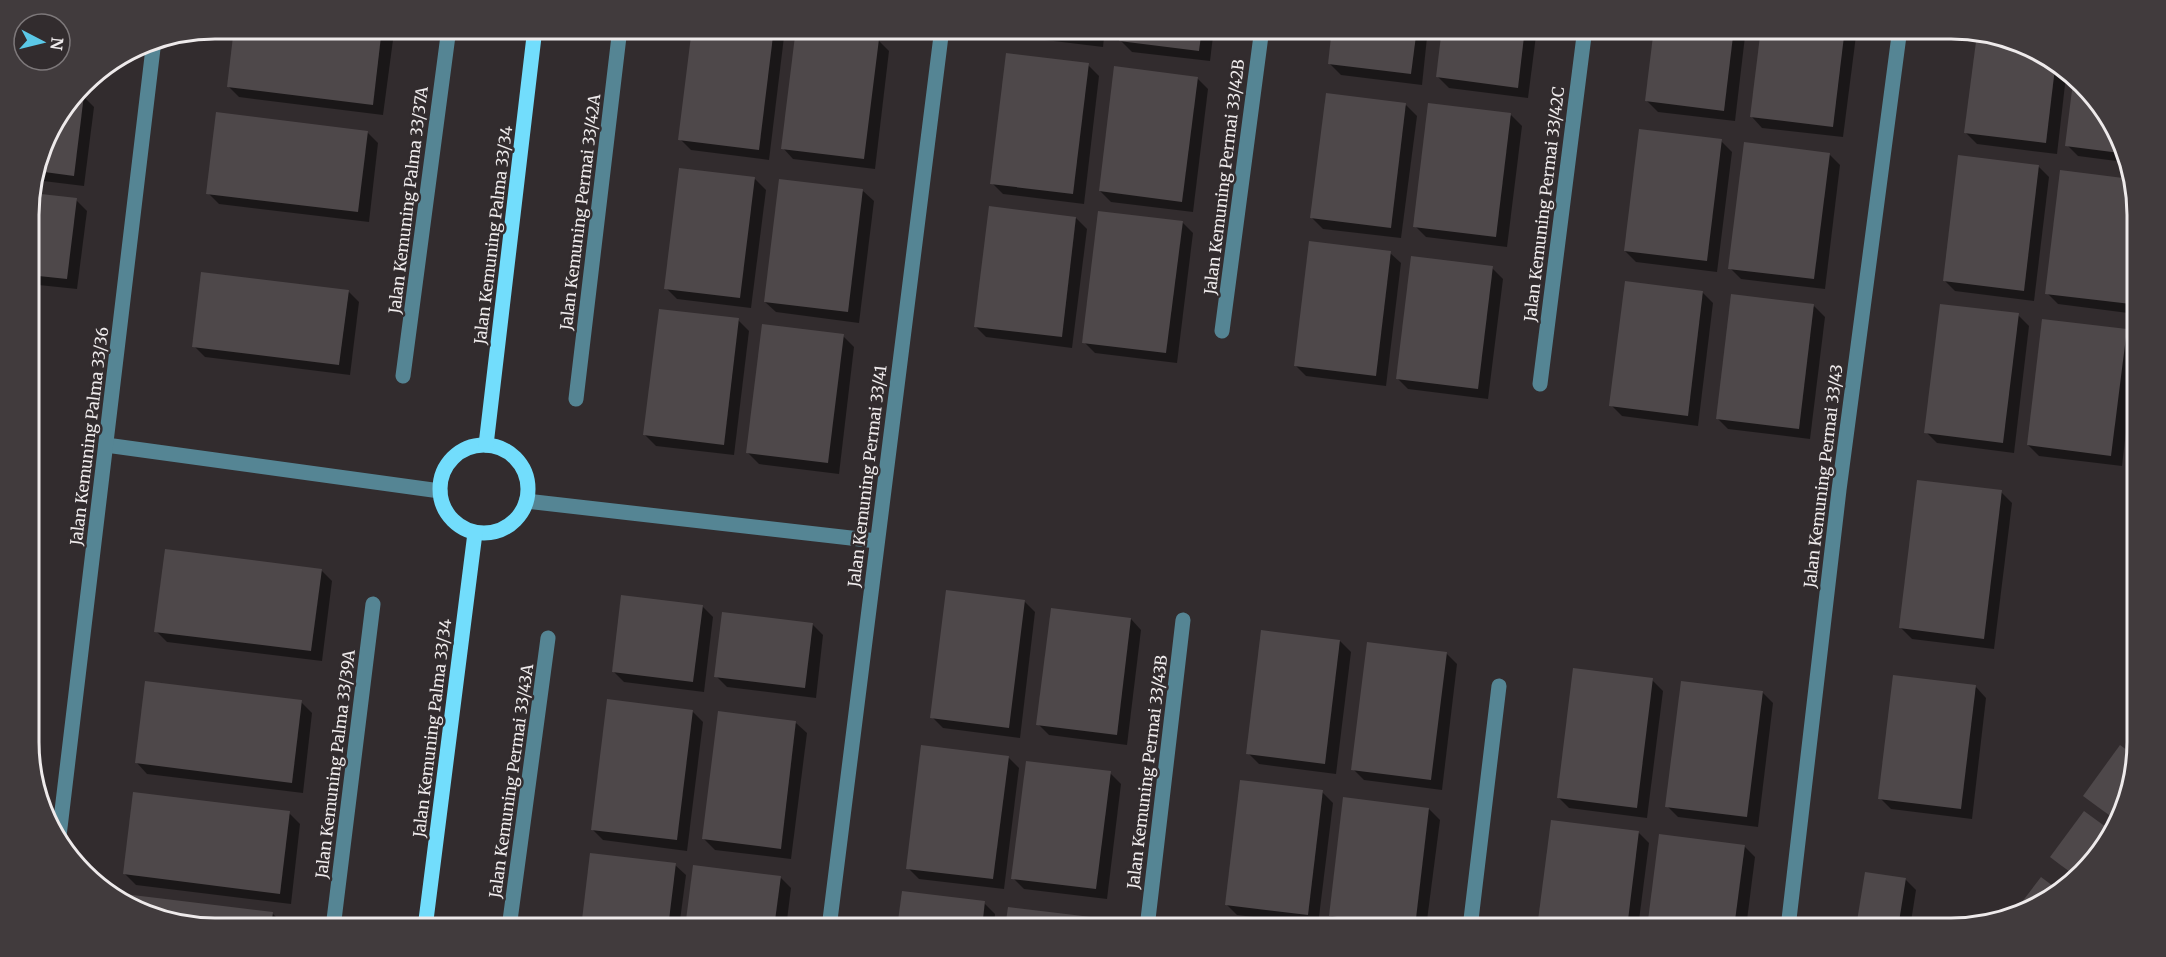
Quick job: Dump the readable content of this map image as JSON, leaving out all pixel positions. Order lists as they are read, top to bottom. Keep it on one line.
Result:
{"streets":{"main road":["Jalan Kemuning Palma 33/34"],"street":["Jalan Kemuning Permai 33/42B","Jalan Kemuning Palma 33/37A","Jalan Kemuning Permai 33/42C","Jalan Kemuning Permai 33/42A","Jalan Kemuning Palma 33/36","Jalan Kemuning Permai 33/41","Jalan Kemuning Permai 33/43","Jalan Kemuning Palma 33/39A","Jalan Kemuning Permai 33/43B","Jalan Kemuning Permai 33/43A"]},"north":"right"}
